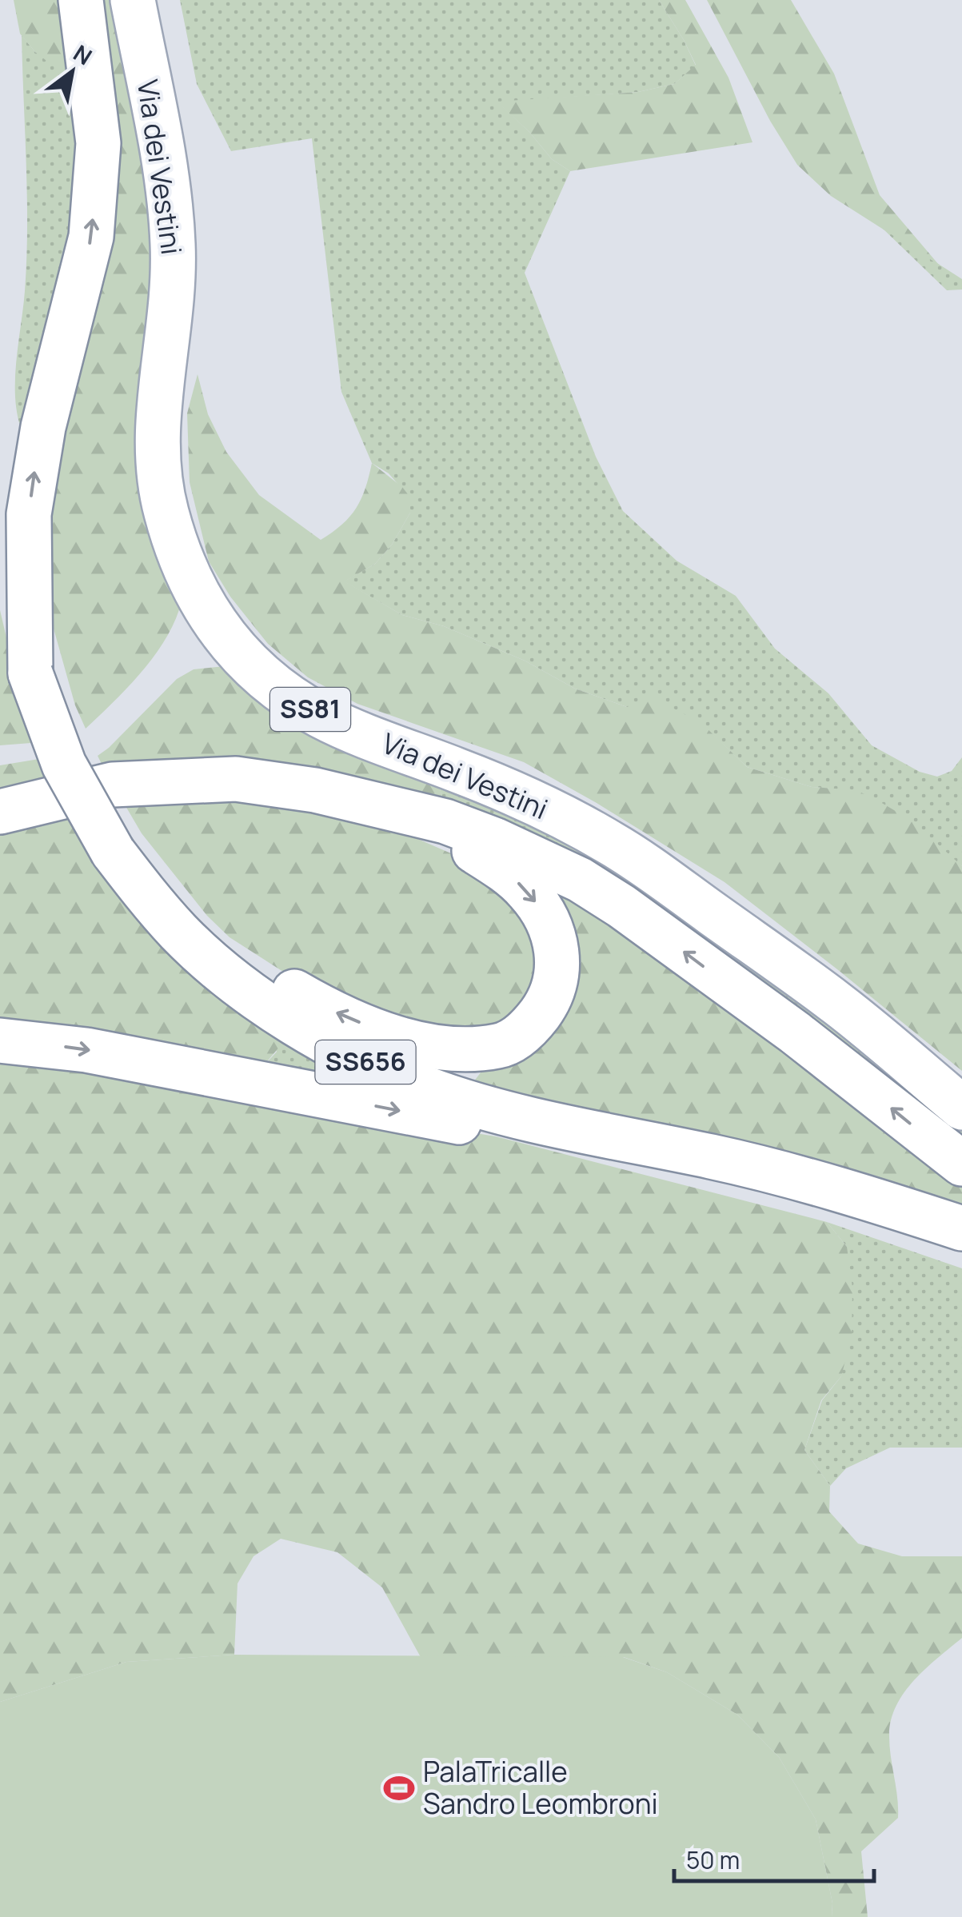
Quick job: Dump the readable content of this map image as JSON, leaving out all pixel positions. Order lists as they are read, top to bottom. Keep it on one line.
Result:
{"streets":{"main road":["Via dei Vestini","SS81","SS656"]},"places":{"sports":["PalaTricalle Sandro Leombroni"]},"scale_bar":"50 m","north":"top right"}
